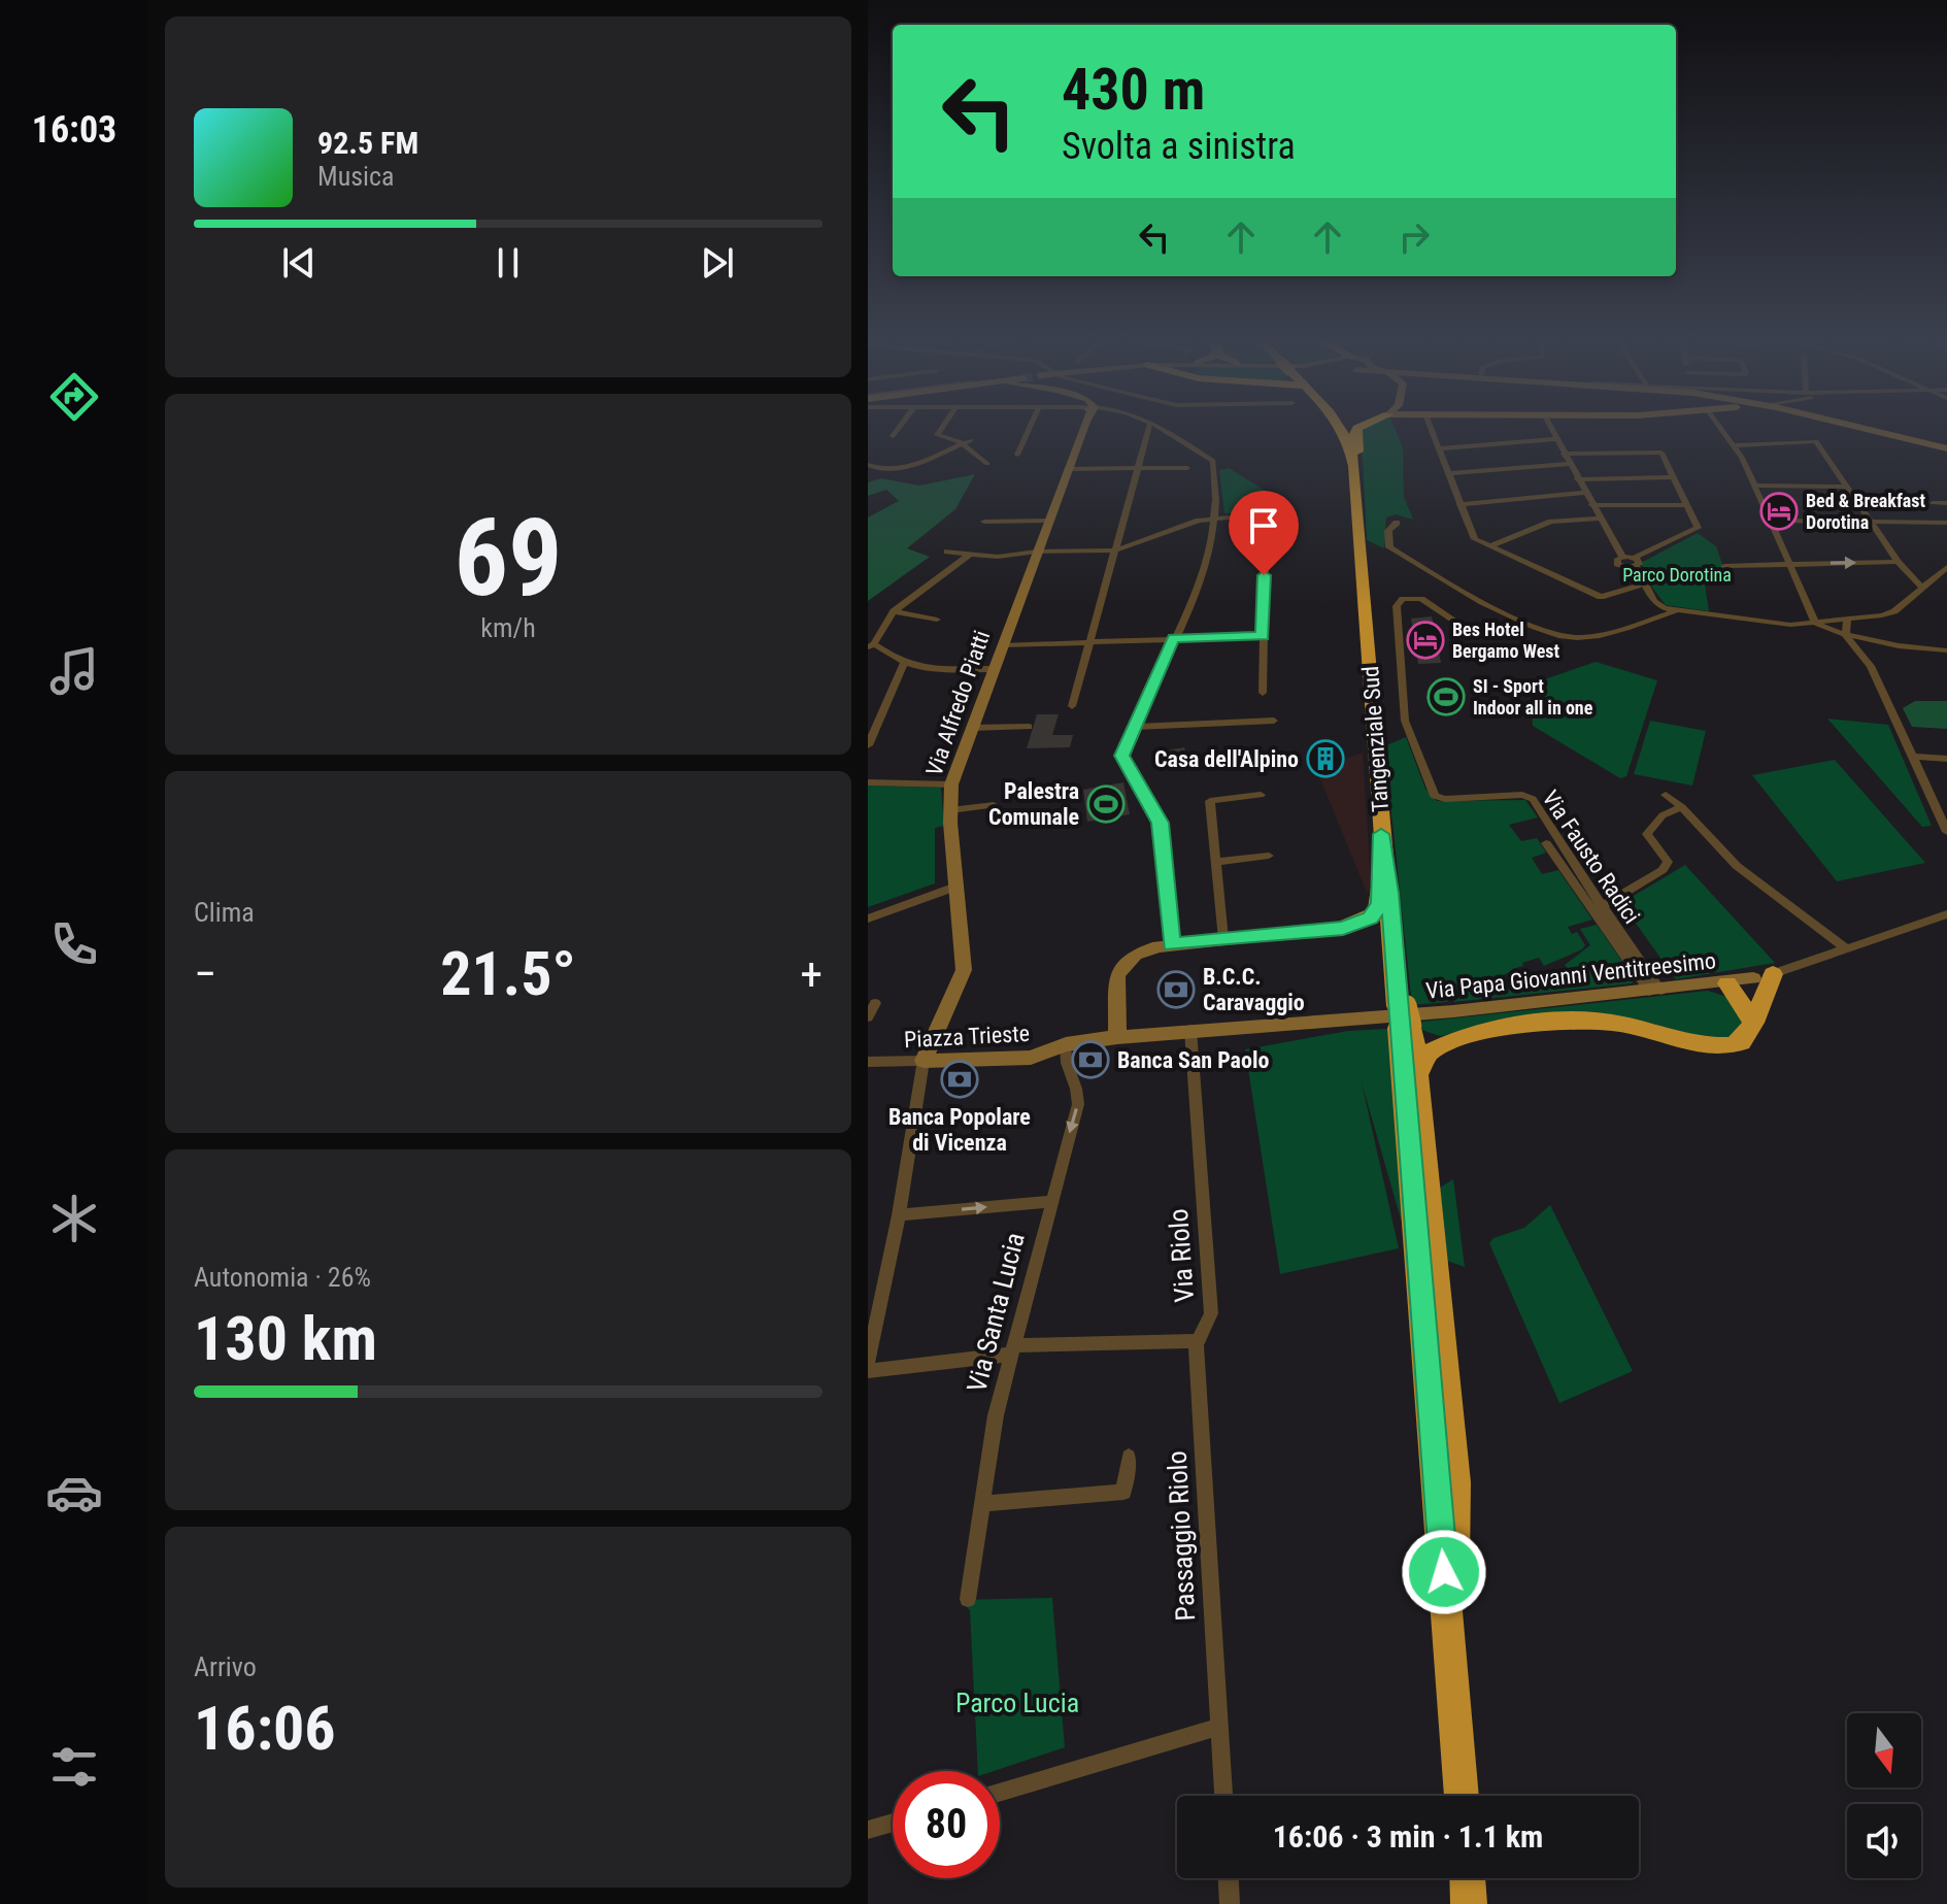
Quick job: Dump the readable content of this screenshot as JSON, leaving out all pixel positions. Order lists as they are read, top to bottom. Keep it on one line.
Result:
{"streets":{"highway":["Tangenziale Sud"],"main road":["Via Alfredo Piatti","Via Papa Giovanni Ventitreesimo","Piazza Trieste"],"street":["Via Fausto Radici","Via Riolo","Via Santa Lucia","Passaggio Riolo"]},"crossings":[["Via Alfredo Piatti","Piazza Trieste"],["Via Fausto Radici","Via Papa Giovanni Ventitreesimo"],["Via Papa Giovanni Ventitreesimo","Piazza Trieste"],["Via Papa Giovanni Ventitreesimo","Via Riolo"],["Via Papa Giovanni Ventitreesimo","Via Santa Lucia"],["Piazza Trieste","Via Santa Lucia"],["Via Riolo","Passaggio Riolo"]],"parks":["Parco Dorotina","Parco Lucia"],"places":{"hotel":["Bed & Breakfast Dorotina","Bes Hotel Bergamo West"],"sports":["SI - Sport Indoor all in one","Palestra Comunale"],"building":["Casa dell'Alpino"],"bank":["B.C.C. Caravaggio","Banca San Paolo","Banca Popolare di Vicenza"]},"north":"bottom","page":{"tabs":"16:03","turn":["430 m","Svolta a sinistra"],"song":["92.5 FM","Musica"],"tile":[["69","km/h"],"Clima",["Autonomia · 26%","130 km"],["Arrivo","16:06"]],"heat":["−","21.5°","+"],"limit":"80","trip":"16:06 · 3 min · 1.1 km"}}
